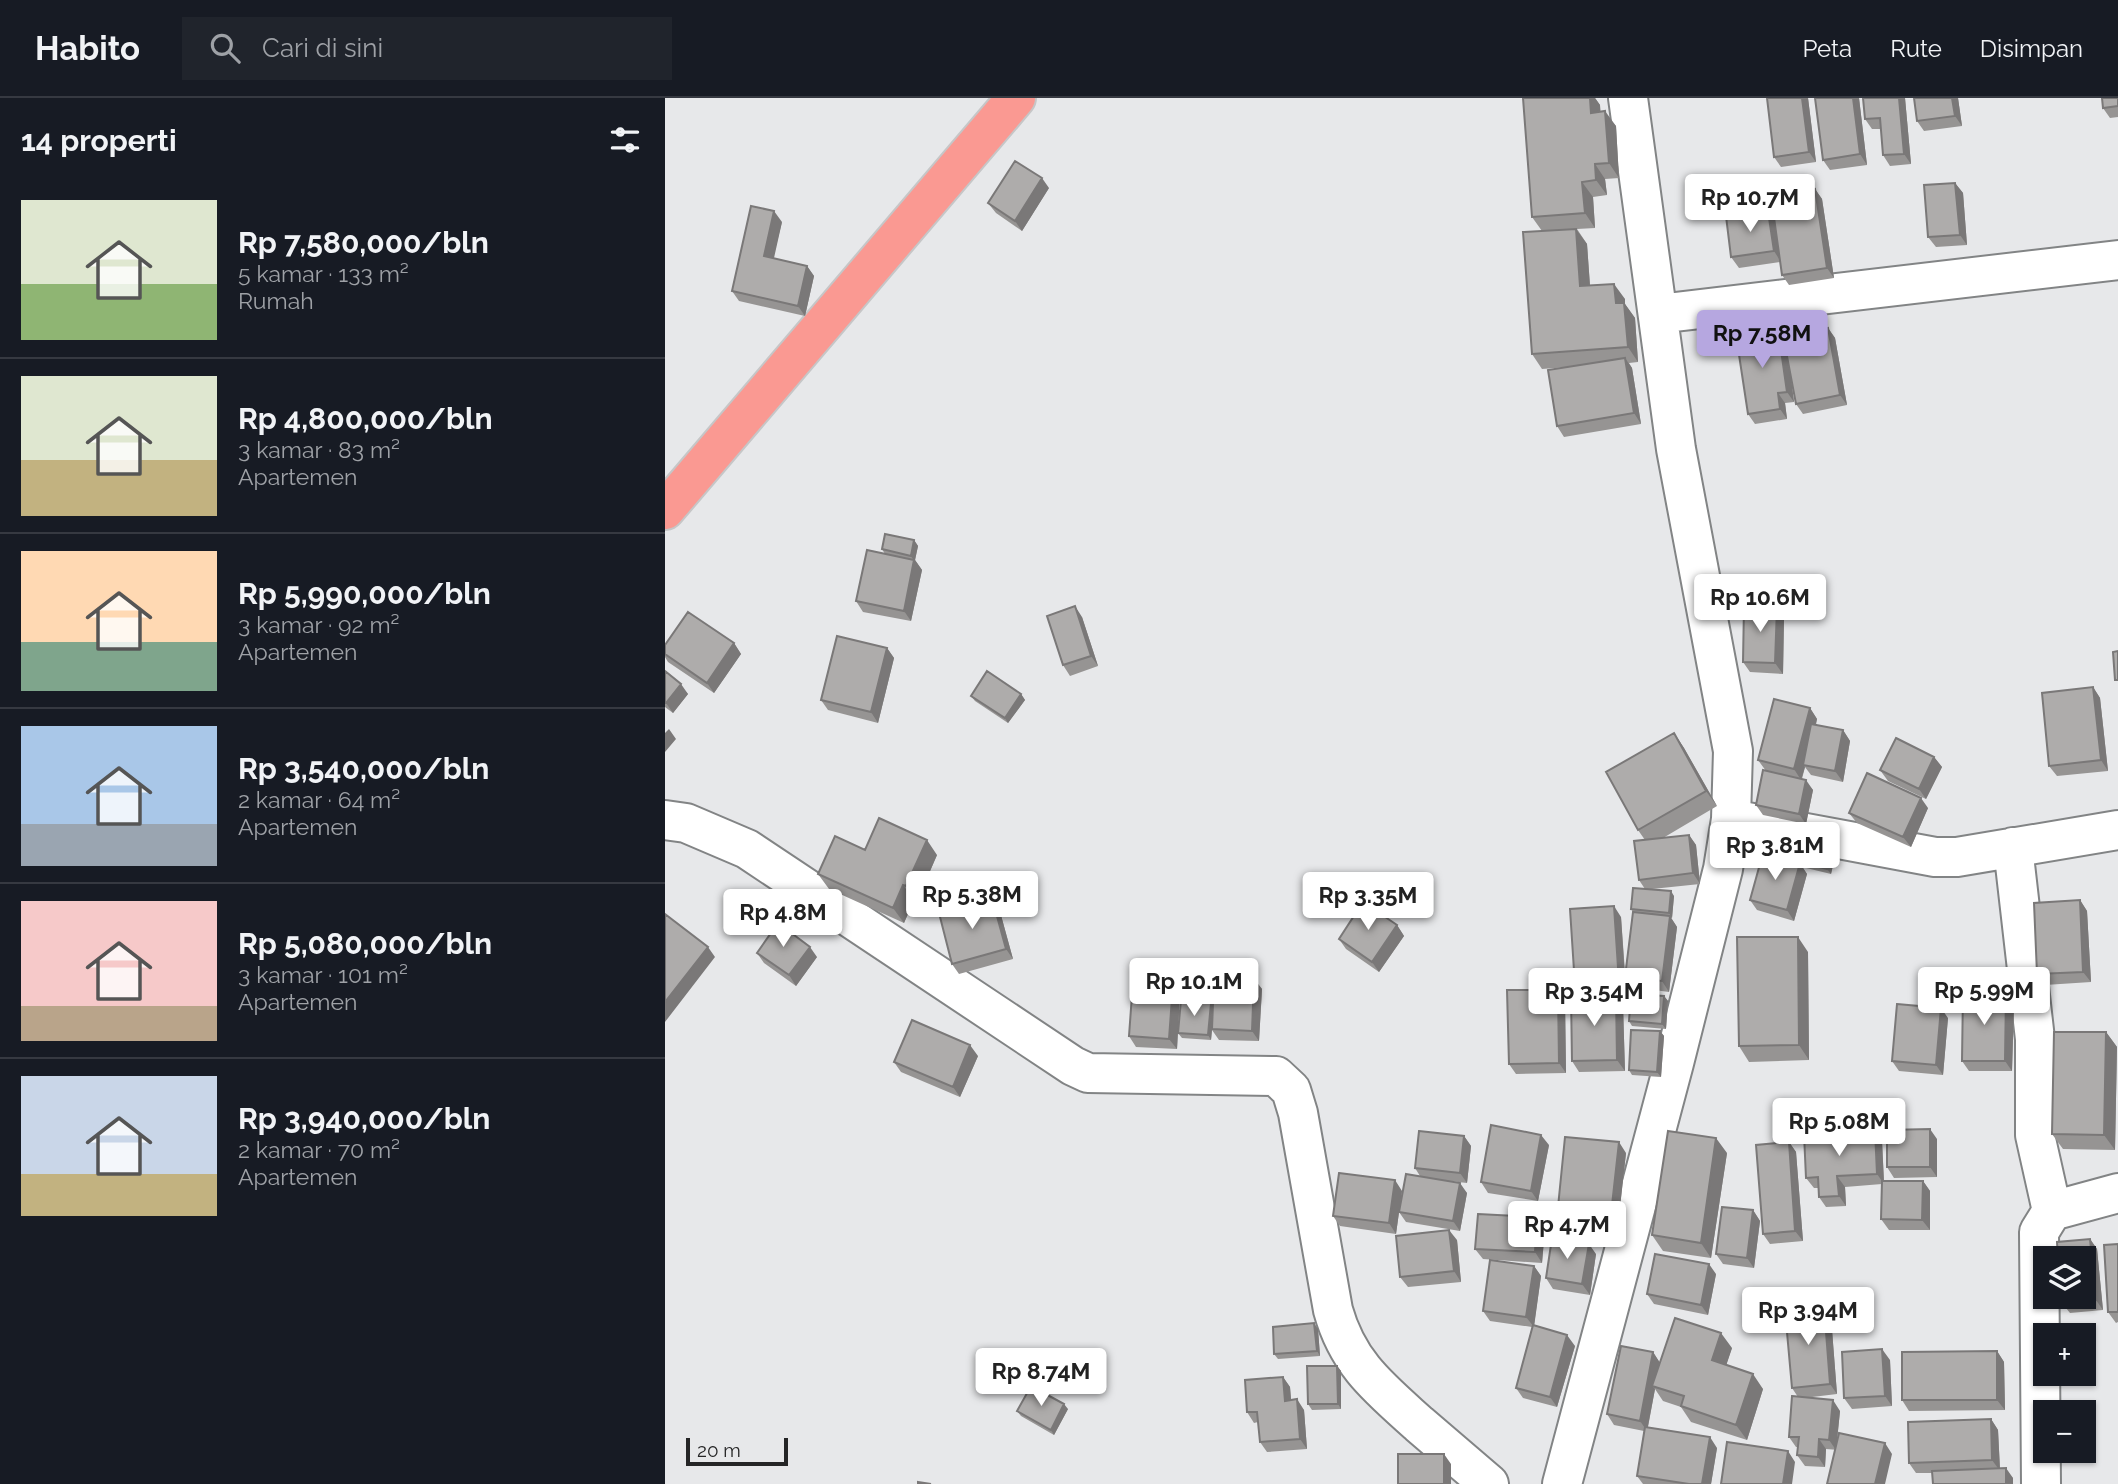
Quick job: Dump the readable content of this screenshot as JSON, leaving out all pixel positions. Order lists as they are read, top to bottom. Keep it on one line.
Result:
{"scale_bar":"20 m","page":{"header":"Habito","search":"Cari di sini","nav":["Peta","Rute","Disimpan"],"heading":"14 properti","price":["Rp 10.7M","Rp 7.58M","Rp 10.6M","Rp 3.81M","Rp 5.38M","Rp 3.35M","Rp 4.8M","Rp 10.1M","Rp 5.99M","Rp 3.54M","Rp 5.08M","Rp 4.7M","Rp 3.94M","Rp 8.74M"],"list":[{"name":"Rp 7,580,000/bln","note":"5 kamar · 133 m² · Rumah"},{"name":"Rp 4,800,000/bln","note":"3 kamar · 83 m² · Apartemen"},{"name":"Rp 5,990,000/bln","note":"3 kamar · 92 m² · Apartemen"},{"name":"Rp 3,540,000/bln","note":"2 kamar · 64 m² · Apartemen"},{"name":"Rp 5,080,000/bln","note":"3 kamar · 101 m² · Apartemen"},{"name":"Rp 3,940,000/bln","note":"2 kamar · 70 m² · Apartemen"}],"map_buttons":["+","−"],"scale":"20 m"}}
